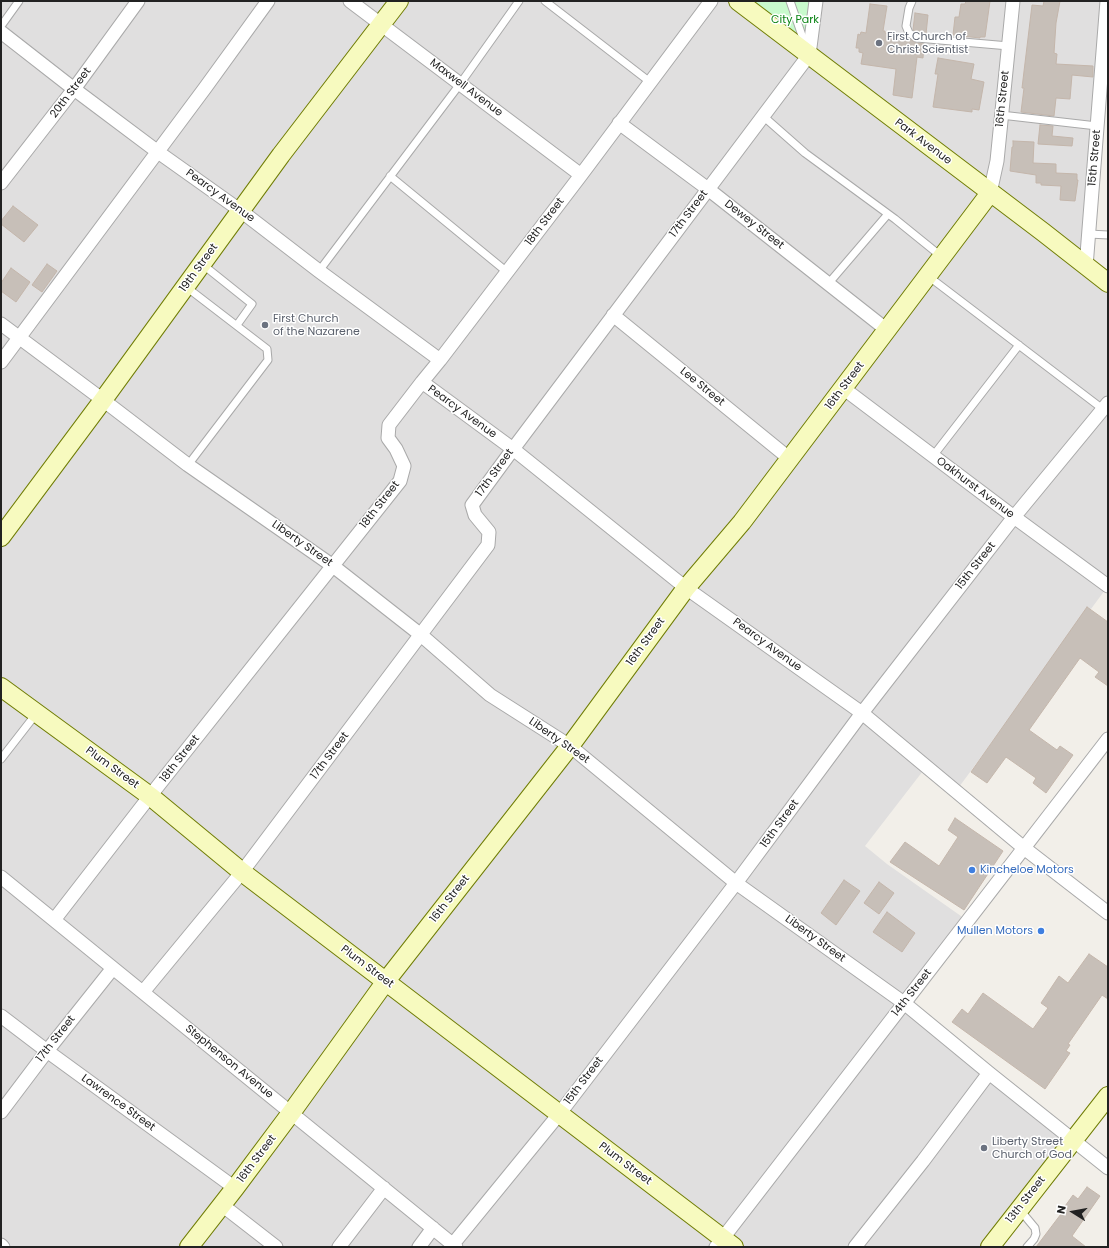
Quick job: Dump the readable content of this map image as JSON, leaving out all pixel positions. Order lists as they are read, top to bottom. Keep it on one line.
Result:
{"streets":{"street":["Maxwell Avenue","20th Street","16th Street","Park Avenue","15th Street","Pearcy Avenue","17th Street","18th Street","Dewey Street","19th Street","Lee Street","Oakhurst Avenue","Liberty Street","Plum Street","14th Street","Stephenson Avenue","Lawrence Street","13th Street"]},"crossings":[["Maxwell Avenue","18th Street"],["Maxwell Avenue","19th Street"],["20th Street","Pearcy Avenue"],["16th Street","Park Avenue"],["16th Street","Pearcy Avenue"],["16th Street","Dewey Street"],["16th Street","Lee Street"],["16th Street","Oakhurst Avenue"],["16th Street","Liberty Street"],["16th Street","Plum Street"],["16th Street","Stephenson Avenue"],["16th Street","Lawrence Street"],["Park Avenue","15th Street"],["Park Avenue","17th Street"],["15th Street","Pearcy Avenue"],["15th Street","Oakhurst Avenue"],["15th Street","Liberty Street"],["15th Street","Plum Street"],["15th Street","Stephenson Avenue"],["Pearcy Avenue","17th Street"],["Pearcy Avenue","18th Street"],["Pearcy Avenue","19th Street"],["Pearcy Avenue","14th Street"],["17th Street","Dewey Street"],["17th Street","Lee Street"],["17th Street","Liberty Street"],["17th Street","Plum Street"],["17th Street","Stephenson Avenue"],["17th Street","Lawrence Street"],["18th Street","Dewey Street"],["18th Street","Liberty Street"],["18th Street","Plum Street"],["18th Street","Stephenson Avenue"],["19th Street","Liberty Street"],["Liberty Street","14th Street"],["Liberty Street","13th Street"],["Plum Street","14th Street"]],"parks":["City Park"],"places":["First Church of Christ Scientist","First Church of the Nazarene","Kincheloe Motors","Mullen Motors","Liberty Street Church of God"],"north":"left"}
